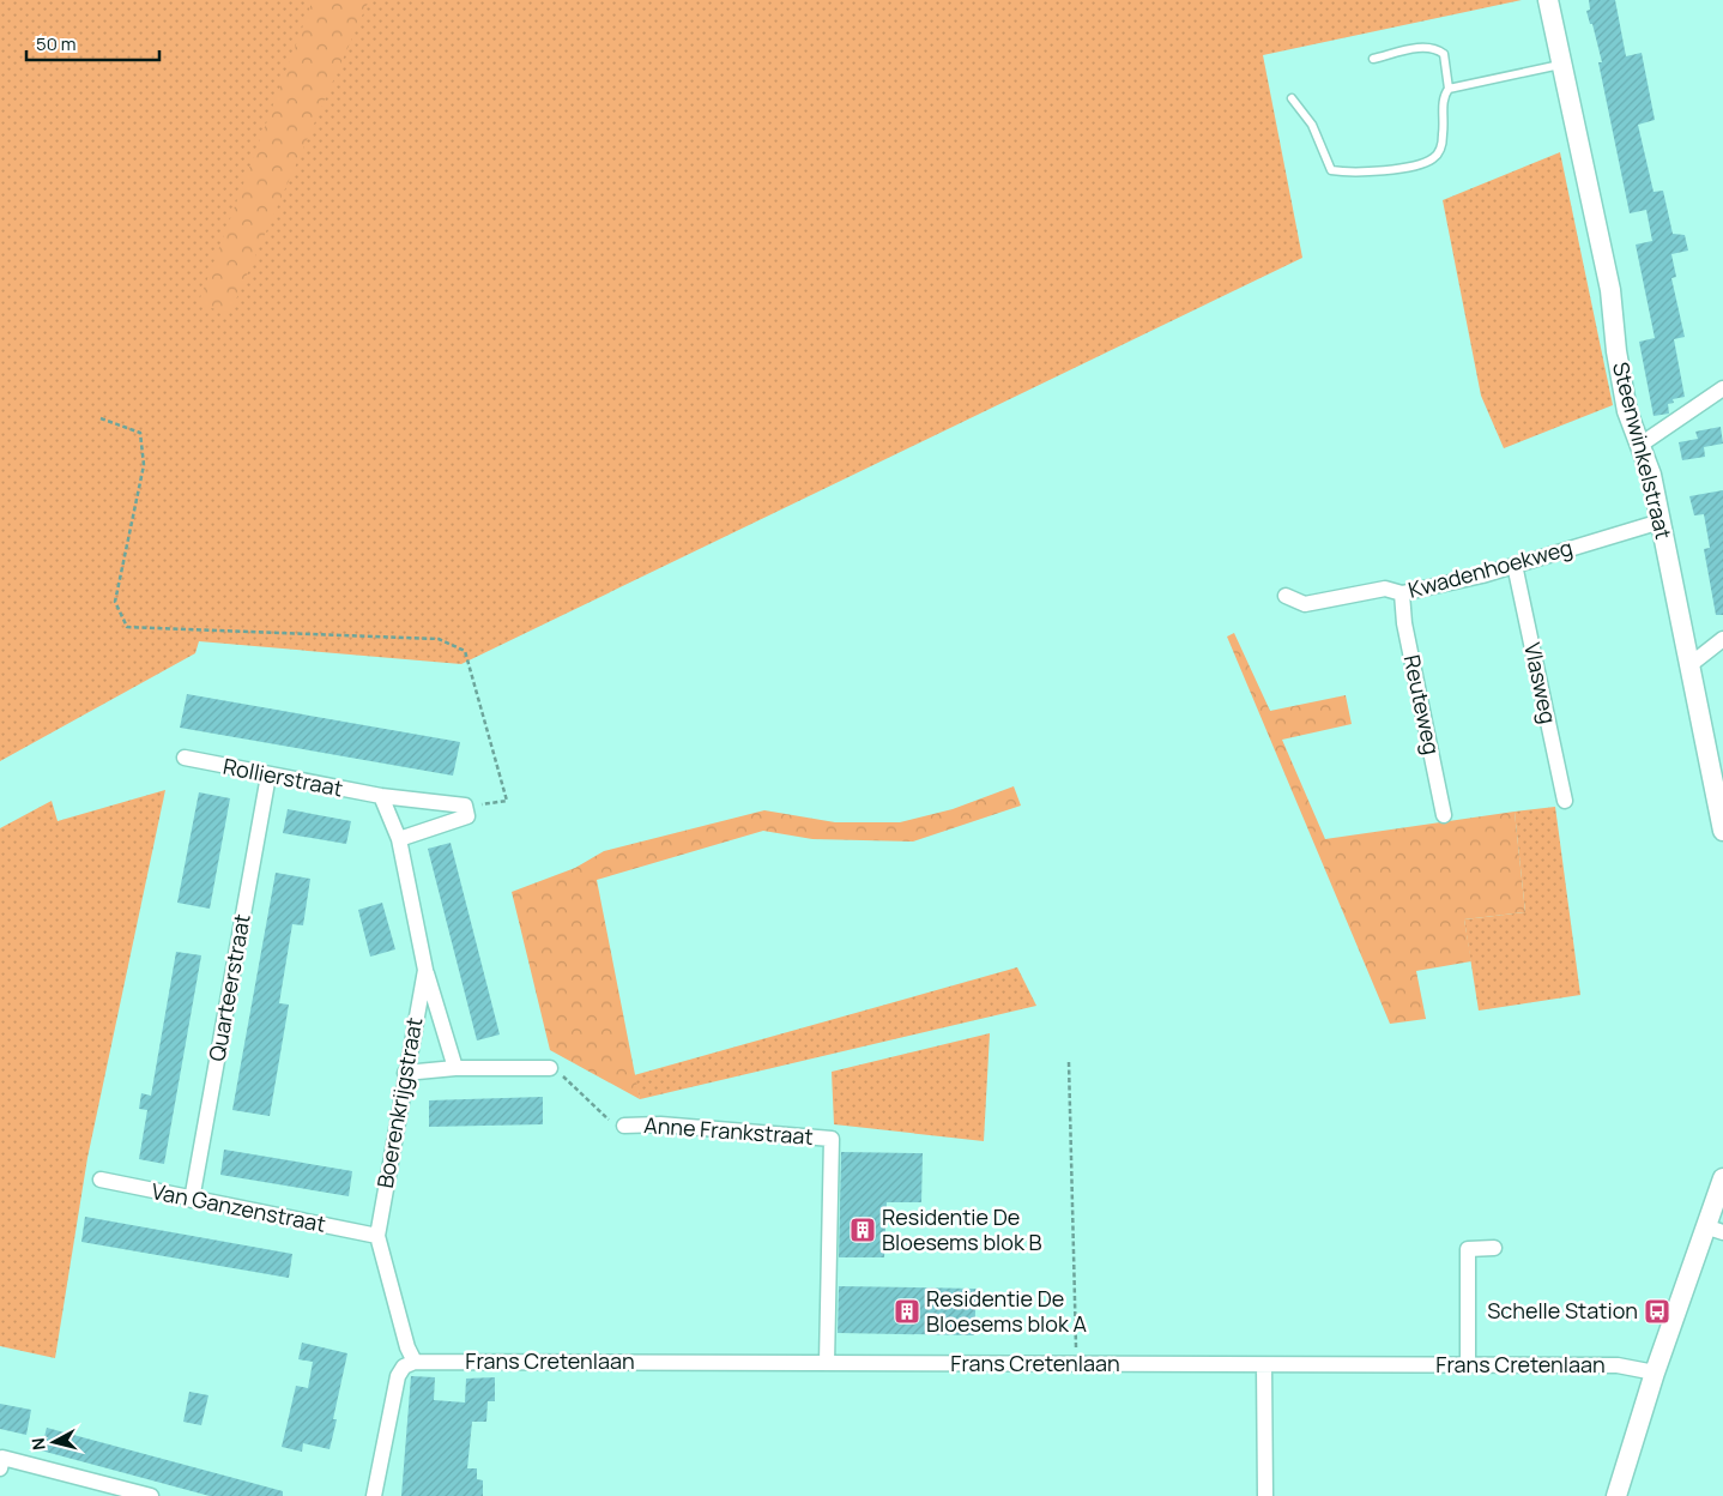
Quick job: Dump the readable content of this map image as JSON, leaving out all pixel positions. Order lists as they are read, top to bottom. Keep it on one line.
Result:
{"streets":{"street":["Steenwinkelstraat","Kwadenhoekweg","Vlasweg","Reuteweg","Rollierstraat","Quarteerstraat","Boerenkrijgstraat","Anne Frankstraat","Van Ganzenstraat","Frans Cretenlaan"]},"crossings":[["Steenwinkelstraat","Kwadenhoekweg"],["Kwadenhoekweg","Vlasweg"],["Kwadenhoekweg","Reuteweg"],["Rollierstraat","Quarteerstraat"],["Rollierstraat","Boerenkrijgstraat"],["Quarteerstraat","Van Ganzenstraat"],["Boerenkrijgstraat","Van Ganzenstraat"],["Boerenkrijgstraat","Frans Cretenlaan"],["Anne Frankstraat","Frans Cretenlaan"]],"places":{"building":["Residentie De Bloesems blok B","Residentie De Bloesems blok A"],"bus stop":["Schelle Station"]},"scale_bar":"50 m","north":"left"}
